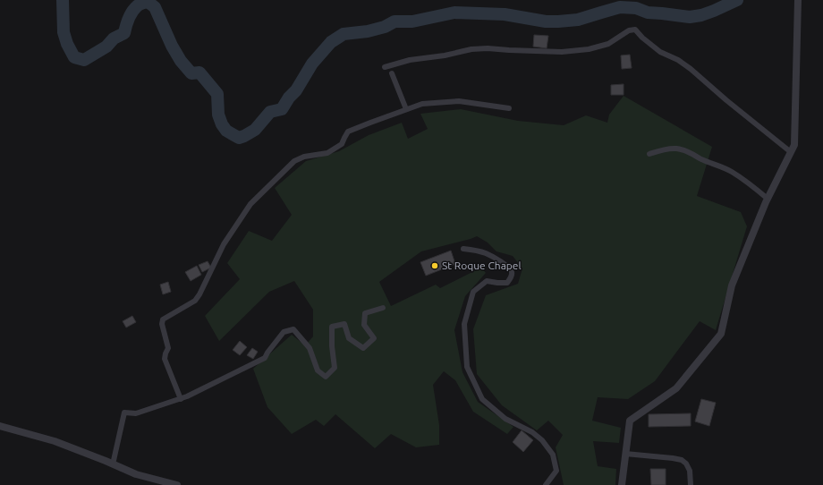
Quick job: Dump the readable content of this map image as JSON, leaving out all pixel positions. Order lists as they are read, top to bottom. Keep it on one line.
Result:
{"places":["St Roque Chapel"]}
